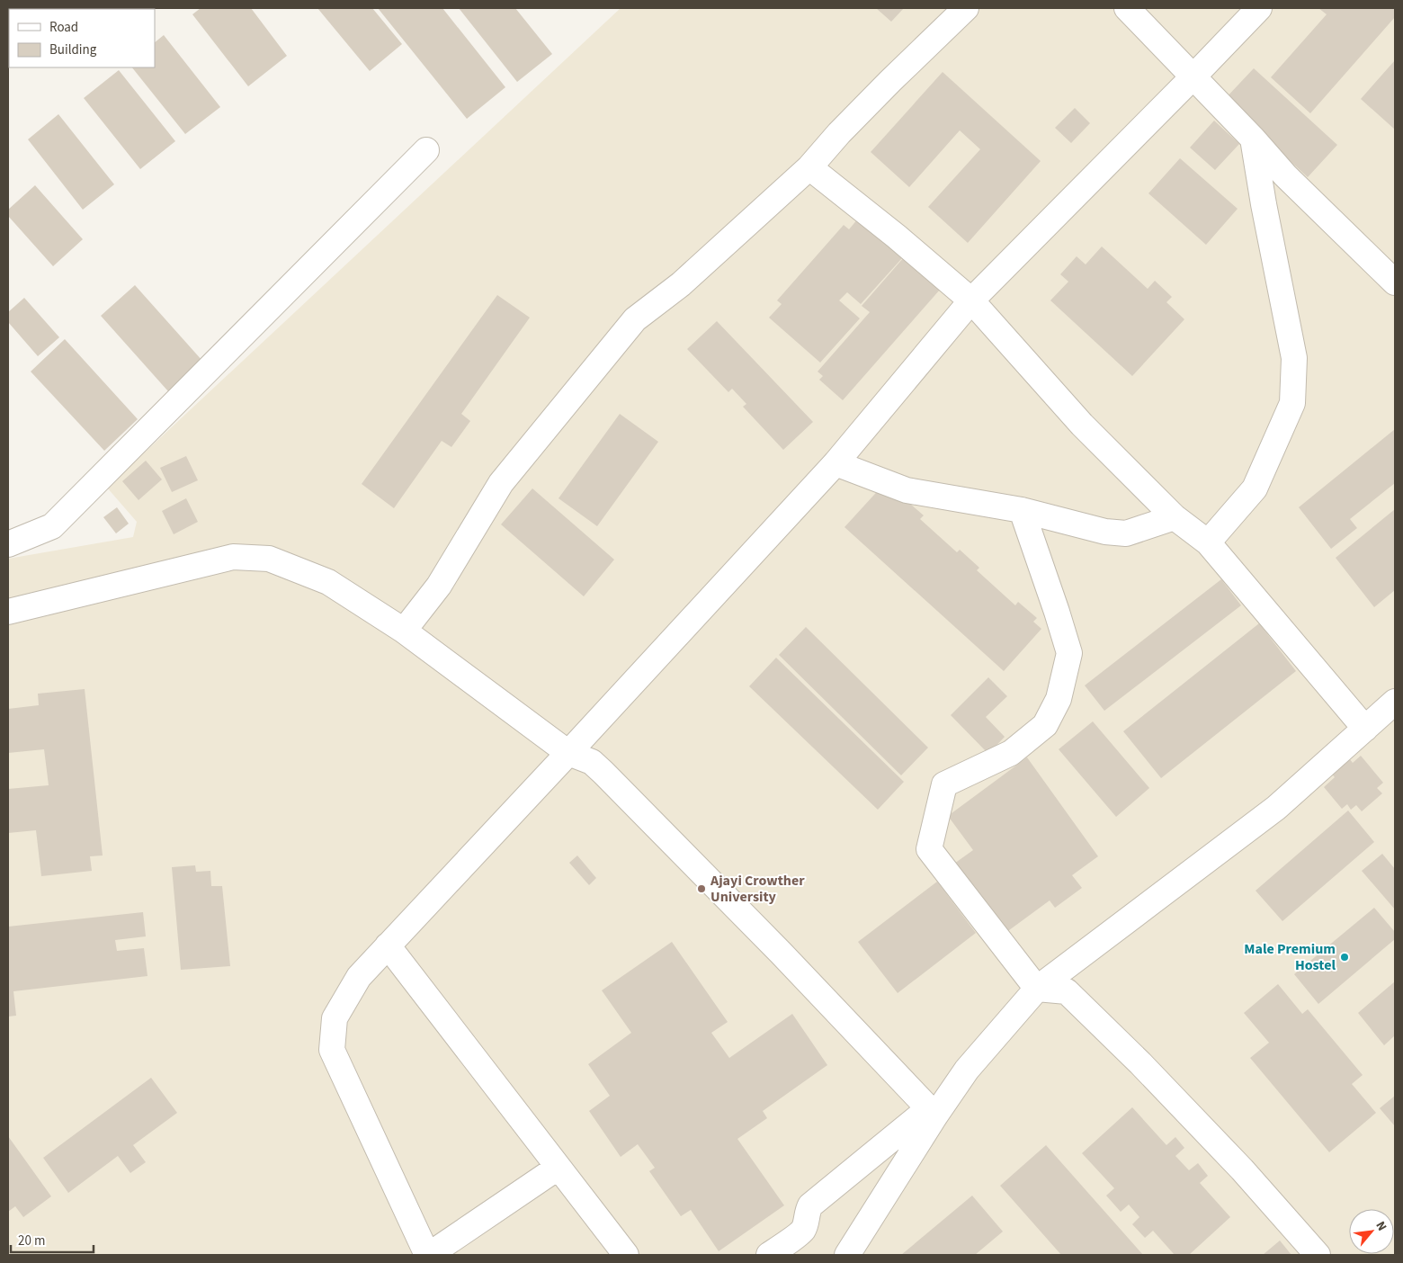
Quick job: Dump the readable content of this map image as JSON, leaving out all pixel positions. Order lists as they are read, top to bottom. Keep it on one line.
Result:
{"places":["Ajayi Crowther University","Male Premium Hostel"],"legend":["Road","Building"],"scale_bar":"20 m","north":"top right"}
